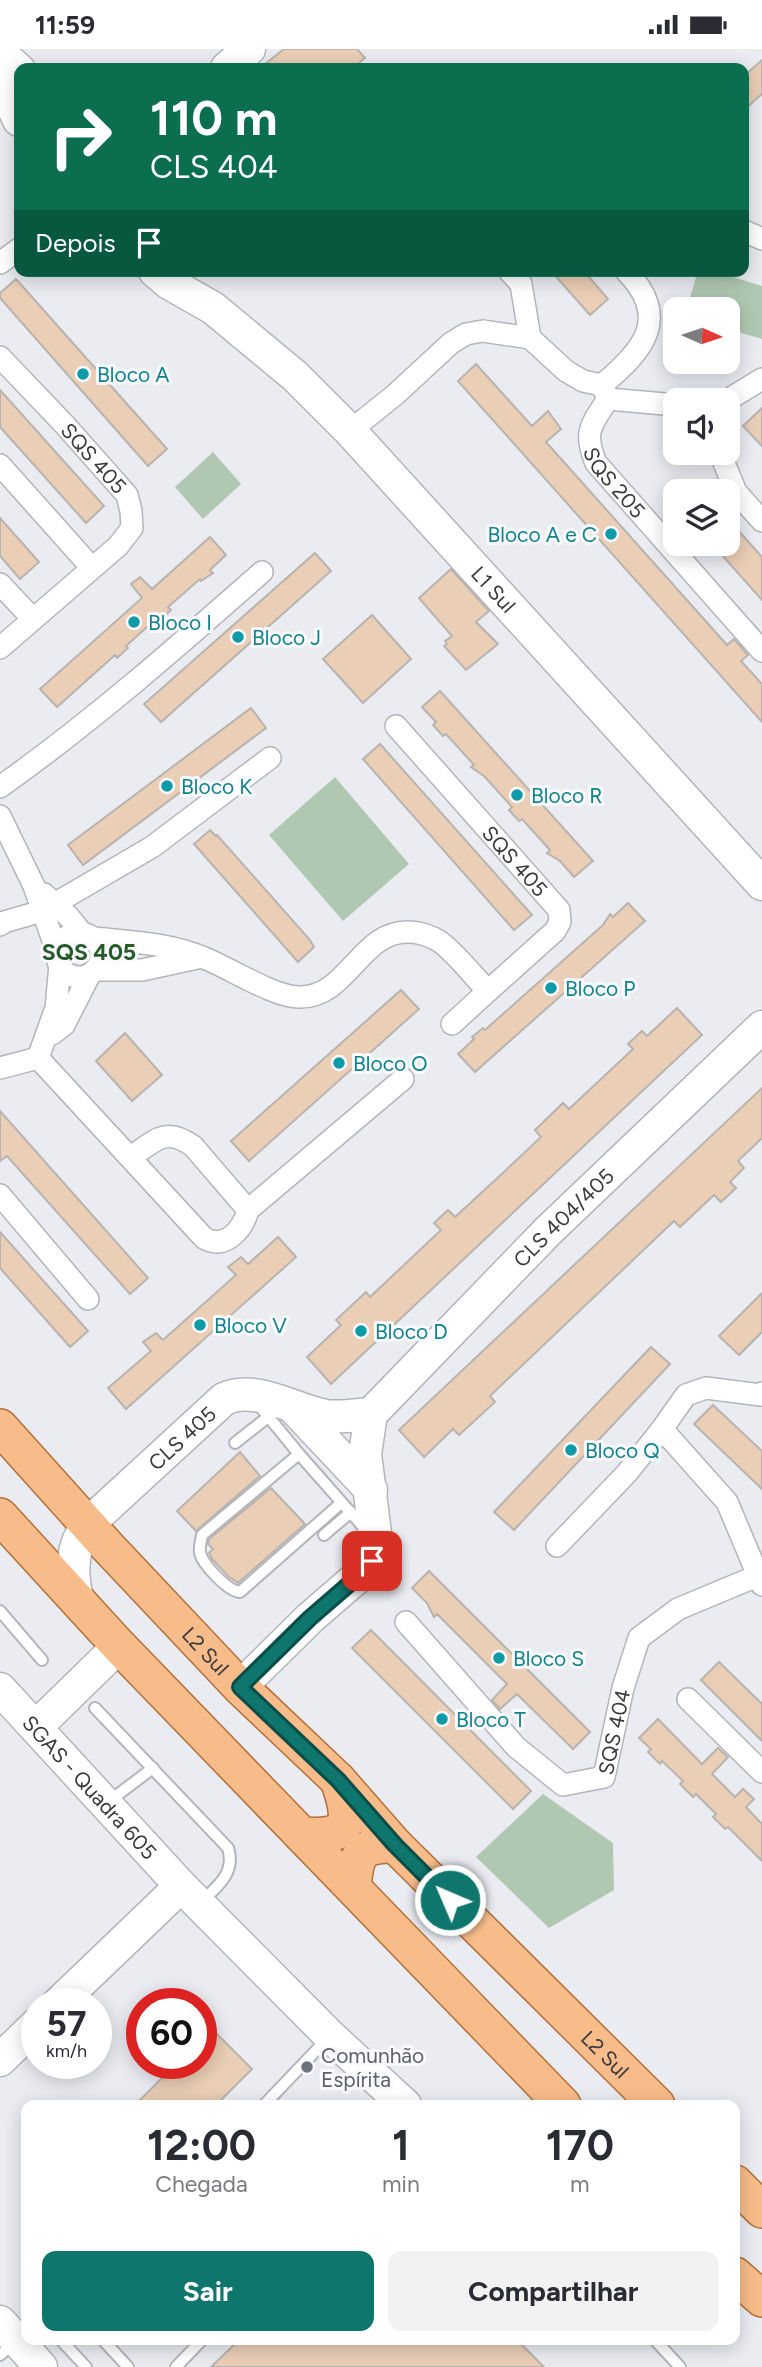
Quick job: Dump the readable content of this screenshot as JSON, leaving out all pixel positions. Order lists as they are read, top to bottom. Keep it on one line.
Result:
{"streets":{"main road":["L2 Sul"],"street":["SQS 405","SQS 205","L1 Sul","CLS 404/405","CLS 405","SQS 404","SGAS - Quadra 605"]},"crossings":[["CLS 405","L2 Sul"]],"districts":["SQS 405"],"places":["Bloco A","Bloco A e C","Bloco I","Bloco J","Bloco K","Bloco R","Bloco P","Bloco O","Bloco V","Bloco D","Bloco Q","Bloco S","Bloco T","Comunhão Espírita"],"north":"right","page":{"status":"11:59","turn":["110 m","CLS 404"],"then":"Depois","speed":"57 km/h","limit":"60","eta":["12:00","Chegada","1","min","170","m"],"buttons":["Sair","Compartilhar"]}}
